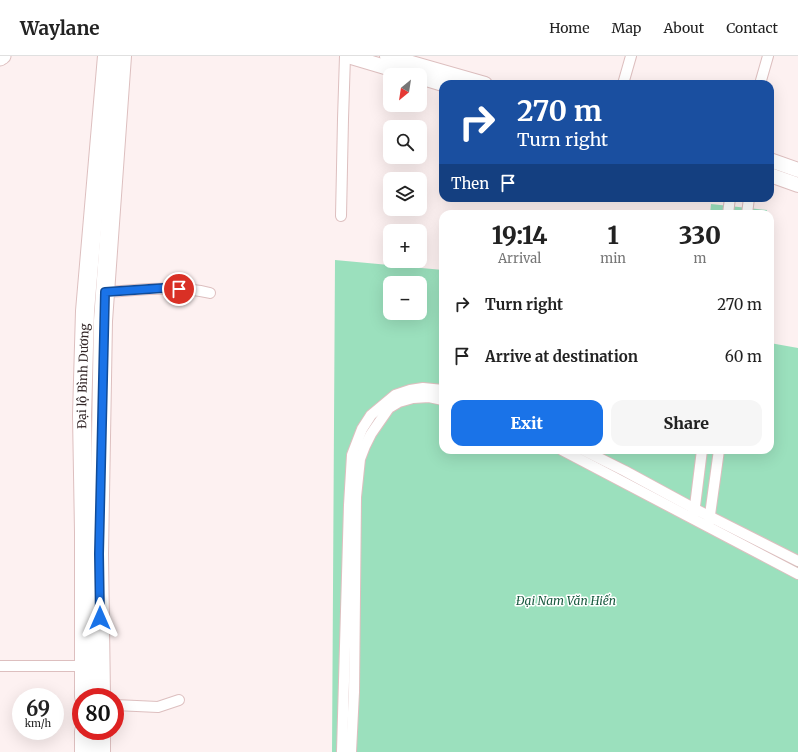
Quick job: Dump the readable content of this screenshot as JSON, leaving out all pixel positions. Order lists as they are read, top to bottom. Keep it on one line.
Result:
{"streets":{"highway":["Đại lộ Bình Dương"]},"parks":["Đại Nam Văn Hiến"],"north":"bottom left","page":{"header":"Waylane","nav":["Home","Map","About","Contact"],"map_buttons":["+","−"],"turn":["270 m","Turn right"],"then":"Then","eta":["19:14","Arrival","1","min","330","m"],"list":[{"name":"Turn right","value":"270 m"},{"name":"Arrive at destination","value":"60 m"}],"buttons":["Exit","Share"],"speed":"69 km/h","limit":"80"}}
